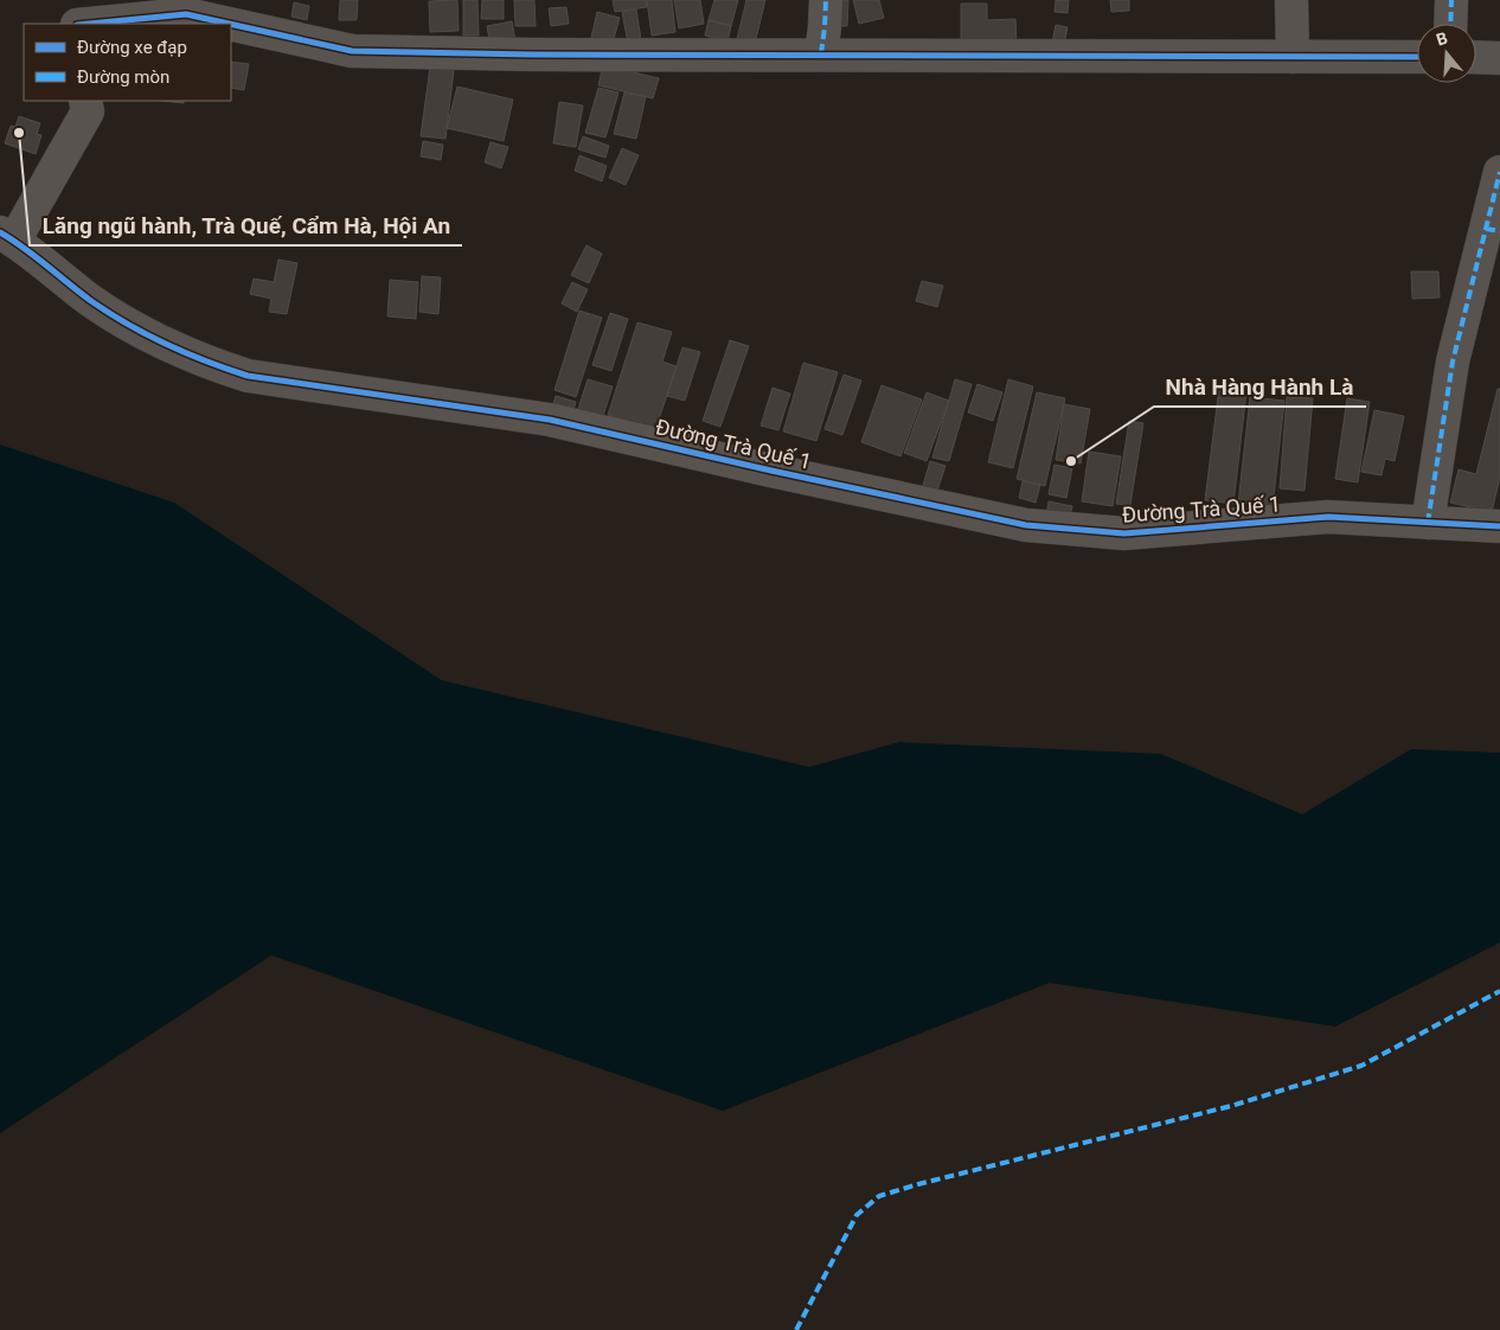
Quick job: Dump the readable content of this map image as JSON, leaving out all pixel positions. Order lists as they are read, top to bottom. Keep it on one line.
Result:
{"streets":{"street":["Đường Trà Quế 1"]},"places":["Lăng ngũ hành, Trà Quế, Cẩm Hà, Hội An","Nhà Hàng Hành Là"],"legend":["Đường xe đạp","Đường mòn"],"north":"top"}
